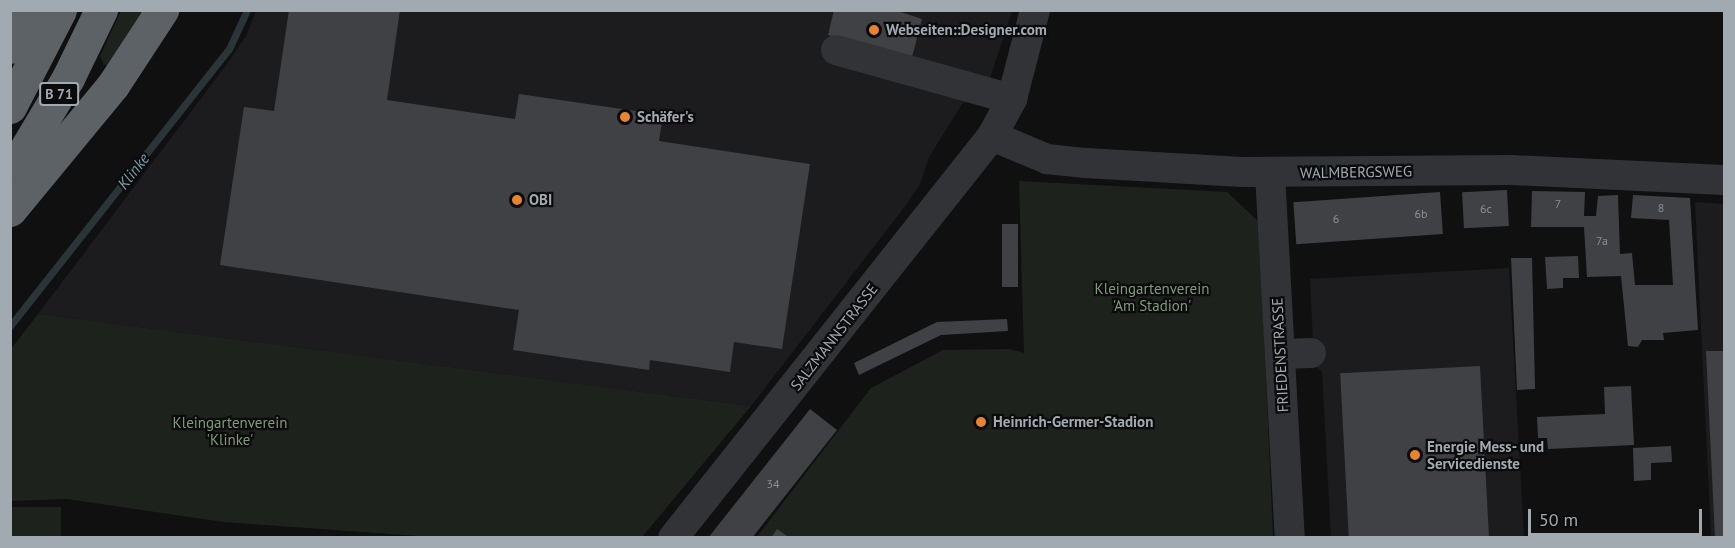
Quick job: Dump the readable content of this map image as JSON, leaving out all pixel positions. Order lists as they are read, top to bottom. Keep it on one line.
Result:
{"streets":{"highway":["B 71"],"street":["WALMBERGSWEG","SALZMANNSTRASSE","FRIEDENSTRASSE"]},"crossings":[["WALMBERGSWEG","SALZMANNSTRASSE"],["WALMBERGSWEG","FRIEDENSTRASSE"]],"water":["Klinke"],"parks":["Kleingartenverein 'Am Stadion'","Kleingartenverein 'Klinke'"],"places":["Webseiten::Designer.com","Schäfer's","OBI","Heinrich-Germer-Stadion","Energie Mess- und Servicedienste"],"house_numbers":["7","8","6c","6b","6","7a","34"],"scale_bar":"50 m"}
